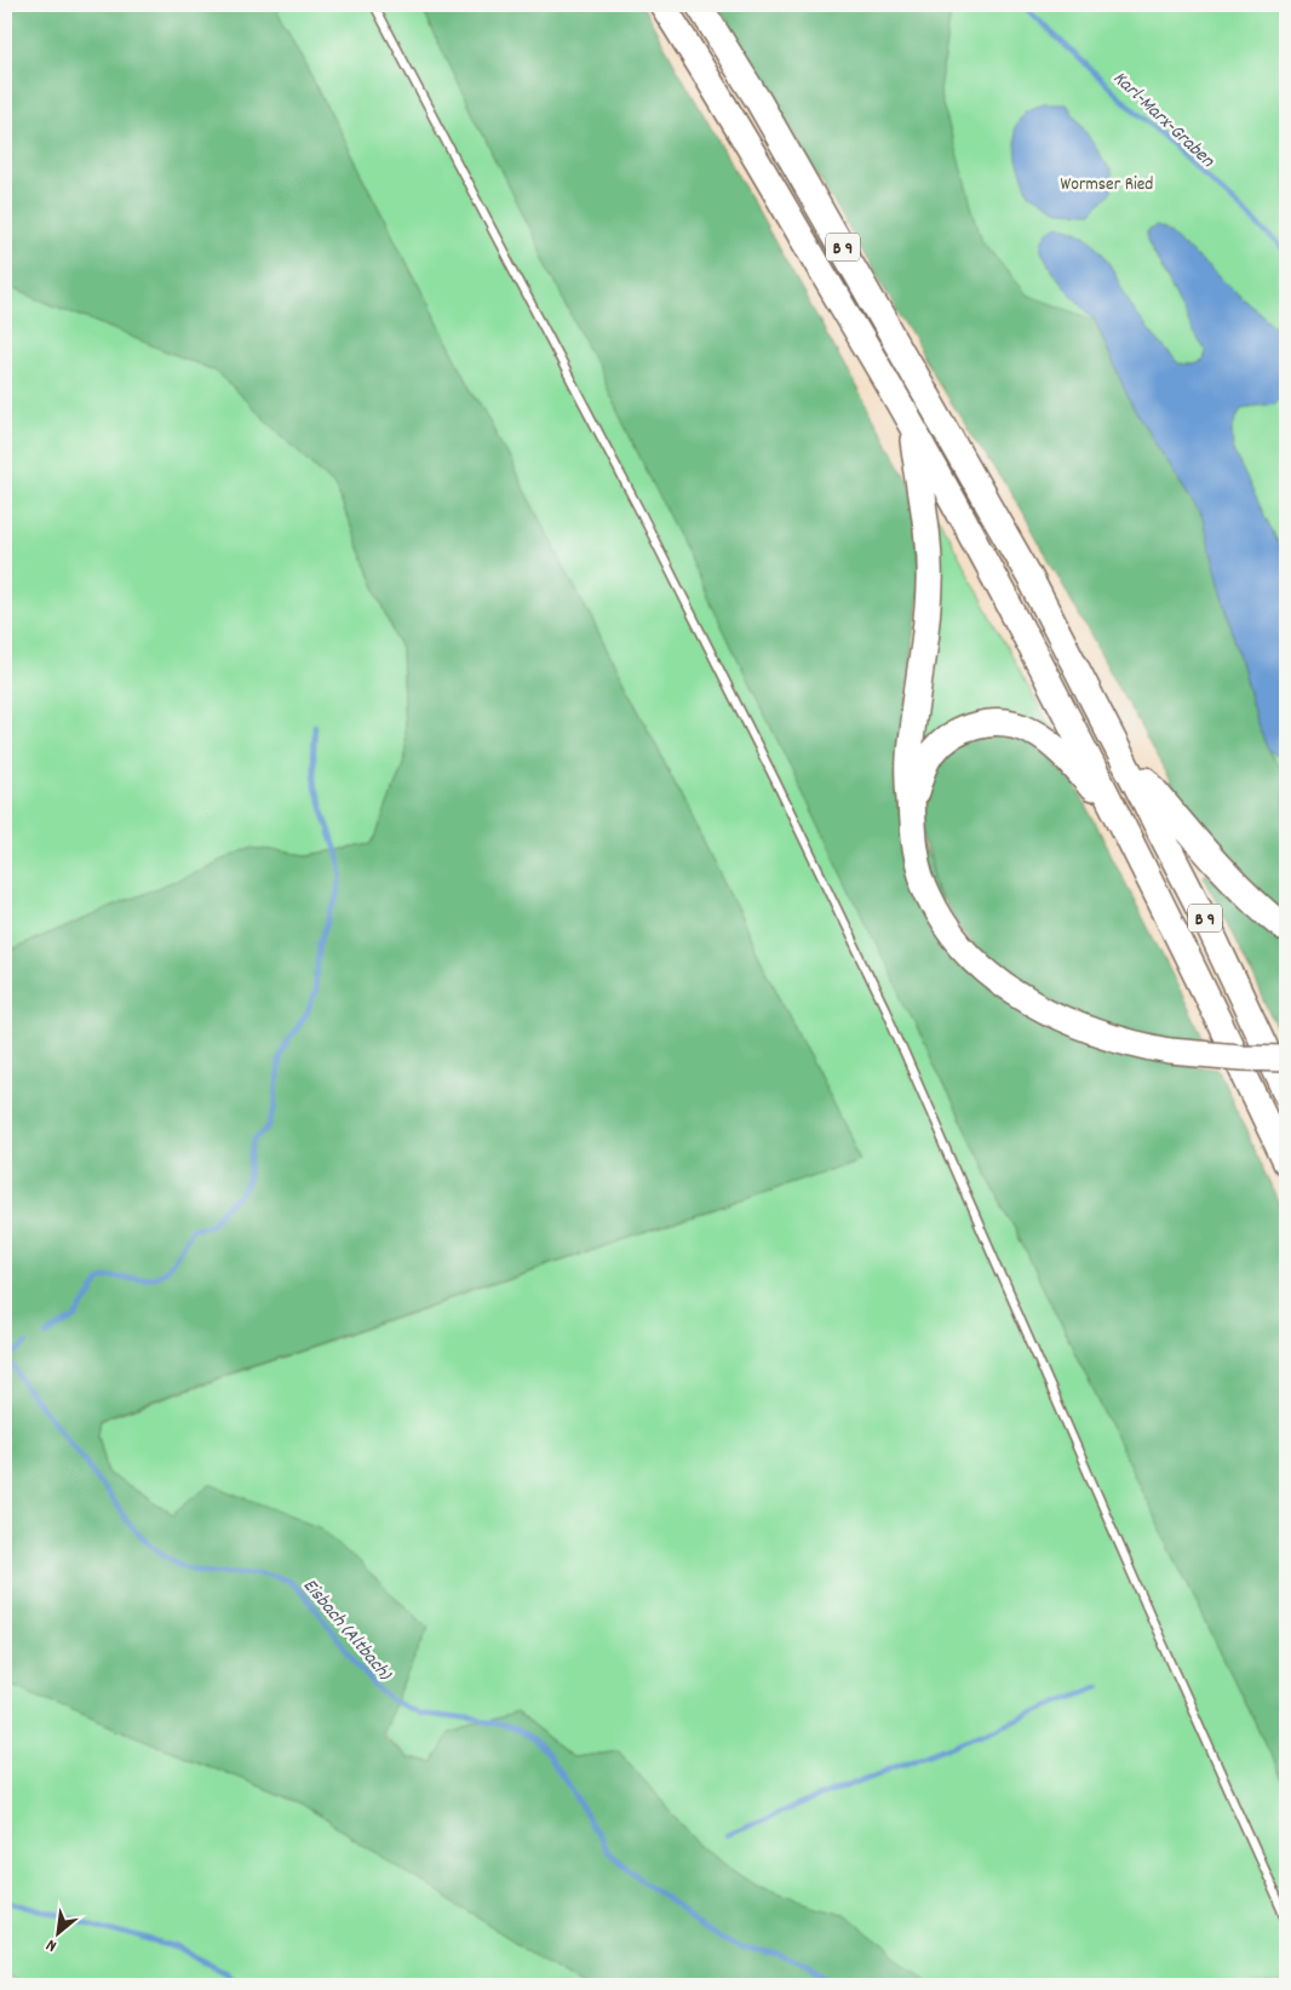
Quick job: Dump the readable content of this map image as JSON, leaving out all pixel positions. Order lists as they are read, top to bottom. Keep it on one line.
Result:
{"streets":{"highway":["B 9"]},"water":["Karl-Marx-Graben","Eisbach (Altbach)"],"parks":["Wormser Ried"],"north":"bottom left"}
